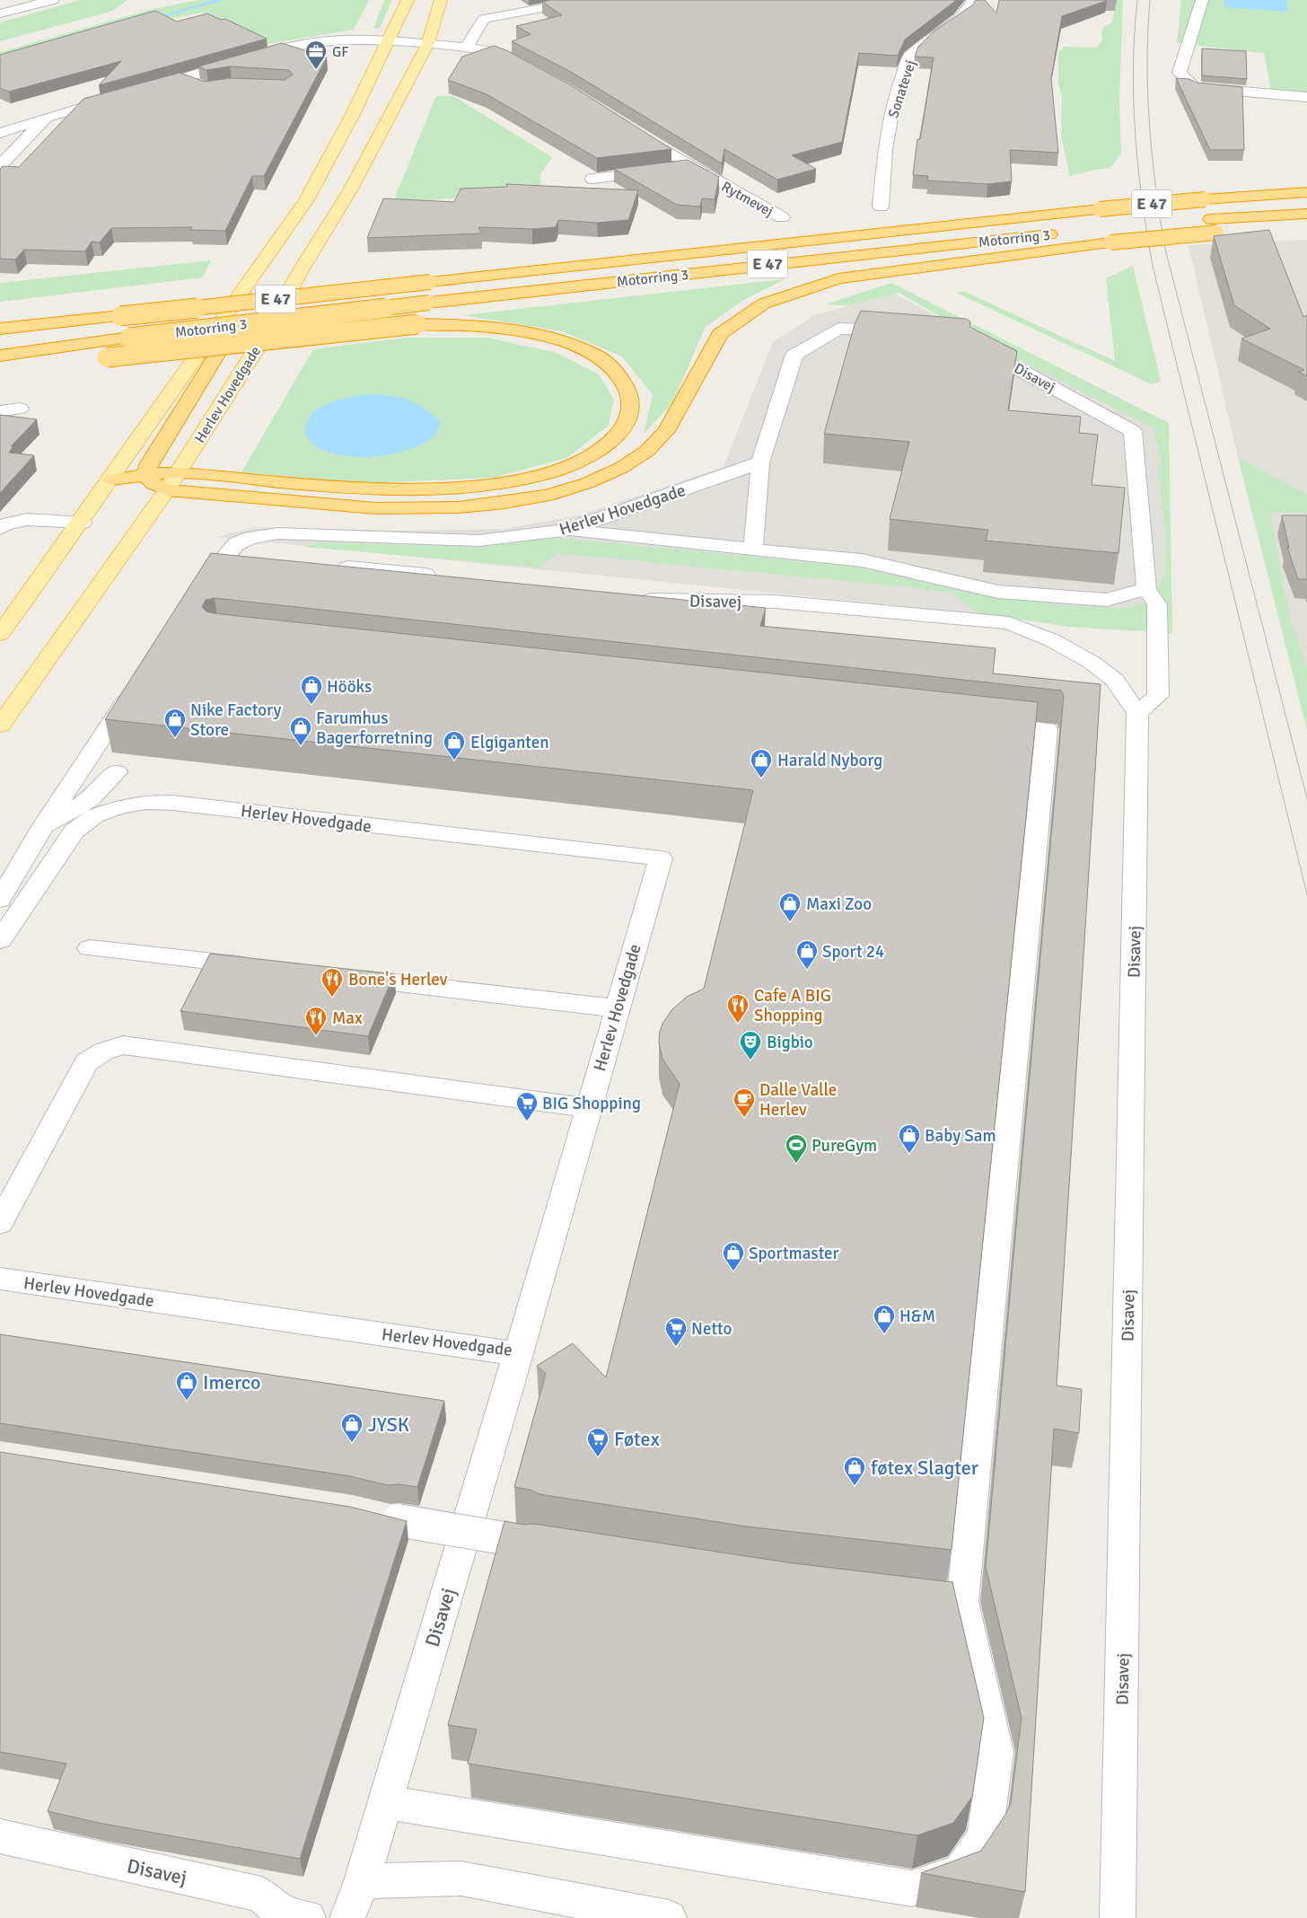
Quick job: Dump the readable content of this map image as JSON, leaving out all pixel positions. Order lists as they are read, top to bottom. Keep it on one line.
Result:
{"streets":{"highway":["E 47","Motorring 3"],"main road":["Herlev Hovedgade"],"street":["Sonatevej","Rytmevej","Disavej"]},"crossings":[["Disavej","Herlev Hovedgade"]],"places":{"office":["GF"],"shop":["Hööks","Nike Factory Store","Farumhus Bagerforretning","Elgiganten","Harald Nyborg","Maxi Zoo","Sport 24","Baby Sam","Sportmaster","H&M","Imerco","JYSK","føtex Slagter"],"restaurant":["Bone's Herlev","Cafe A BIG Shopping","Max"],"theatre":["Bigbio"],"cafe":["Dalle Valle Herlev"],"supermarket":["BIG Shopping","Netto","Føtex"],"sports":["PureGym"]}}
